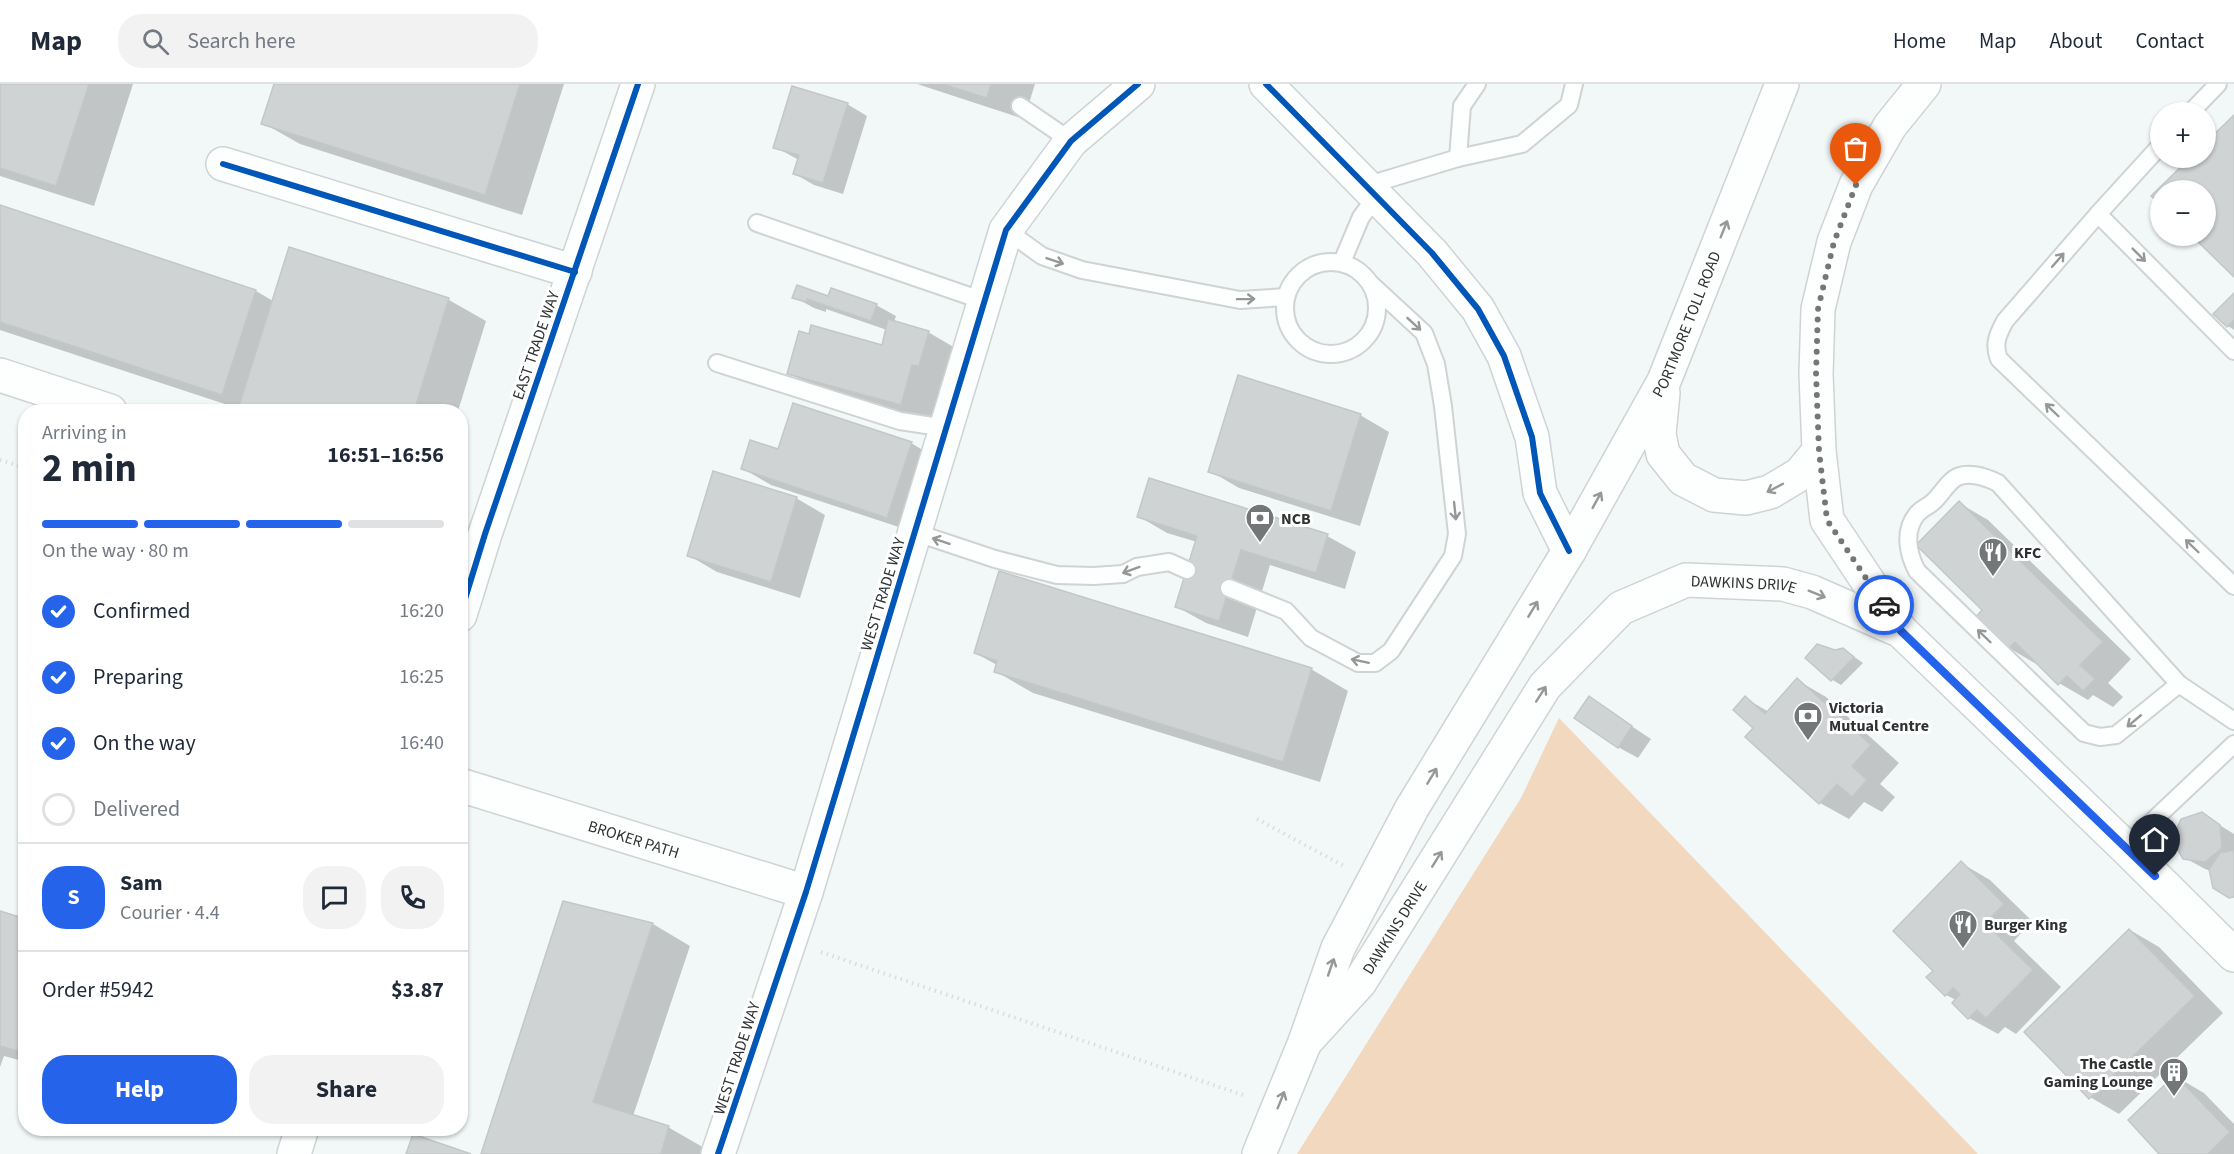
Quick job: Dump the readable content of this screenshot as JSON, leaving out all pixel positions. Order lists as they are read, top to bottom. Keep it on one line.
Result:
{"streets":{"main road":["PORTMORE TOLL ROAD","EAST TRADE WAY","DAWKINS DRIVE","WEST TRADE WAY","BROKER PATH"]},"crossings":[["PORTMORE TOLL ROAD","DAWKINS DRIVE"],["WEST TRADE WAY","BROKER PATH"]],"one_way":["DAWKINS DRIVE"],"places":{"bank":["NCB","Victoria Mutual Centre"],"restaurant":["KFC","Burger King"],"building":["The Castle Gaming Lounge"]},"page":{"header":"Map","search":"Search here","nav":["Home","Map","About","Contact"],"map_buttons":["+","−"],"heading":["2 min","Arriving in","16:51–16:56"],"panel":["Sam","Courier · 4.4","Order #5942","$3.87"],"bar":"On the way · 80 m","list":[["Confirmed","16:20"],["Preparing","16:25"],["On the way","16:40"],"Delivered"],"round":"S","buttons":["Help","Share"]}}
